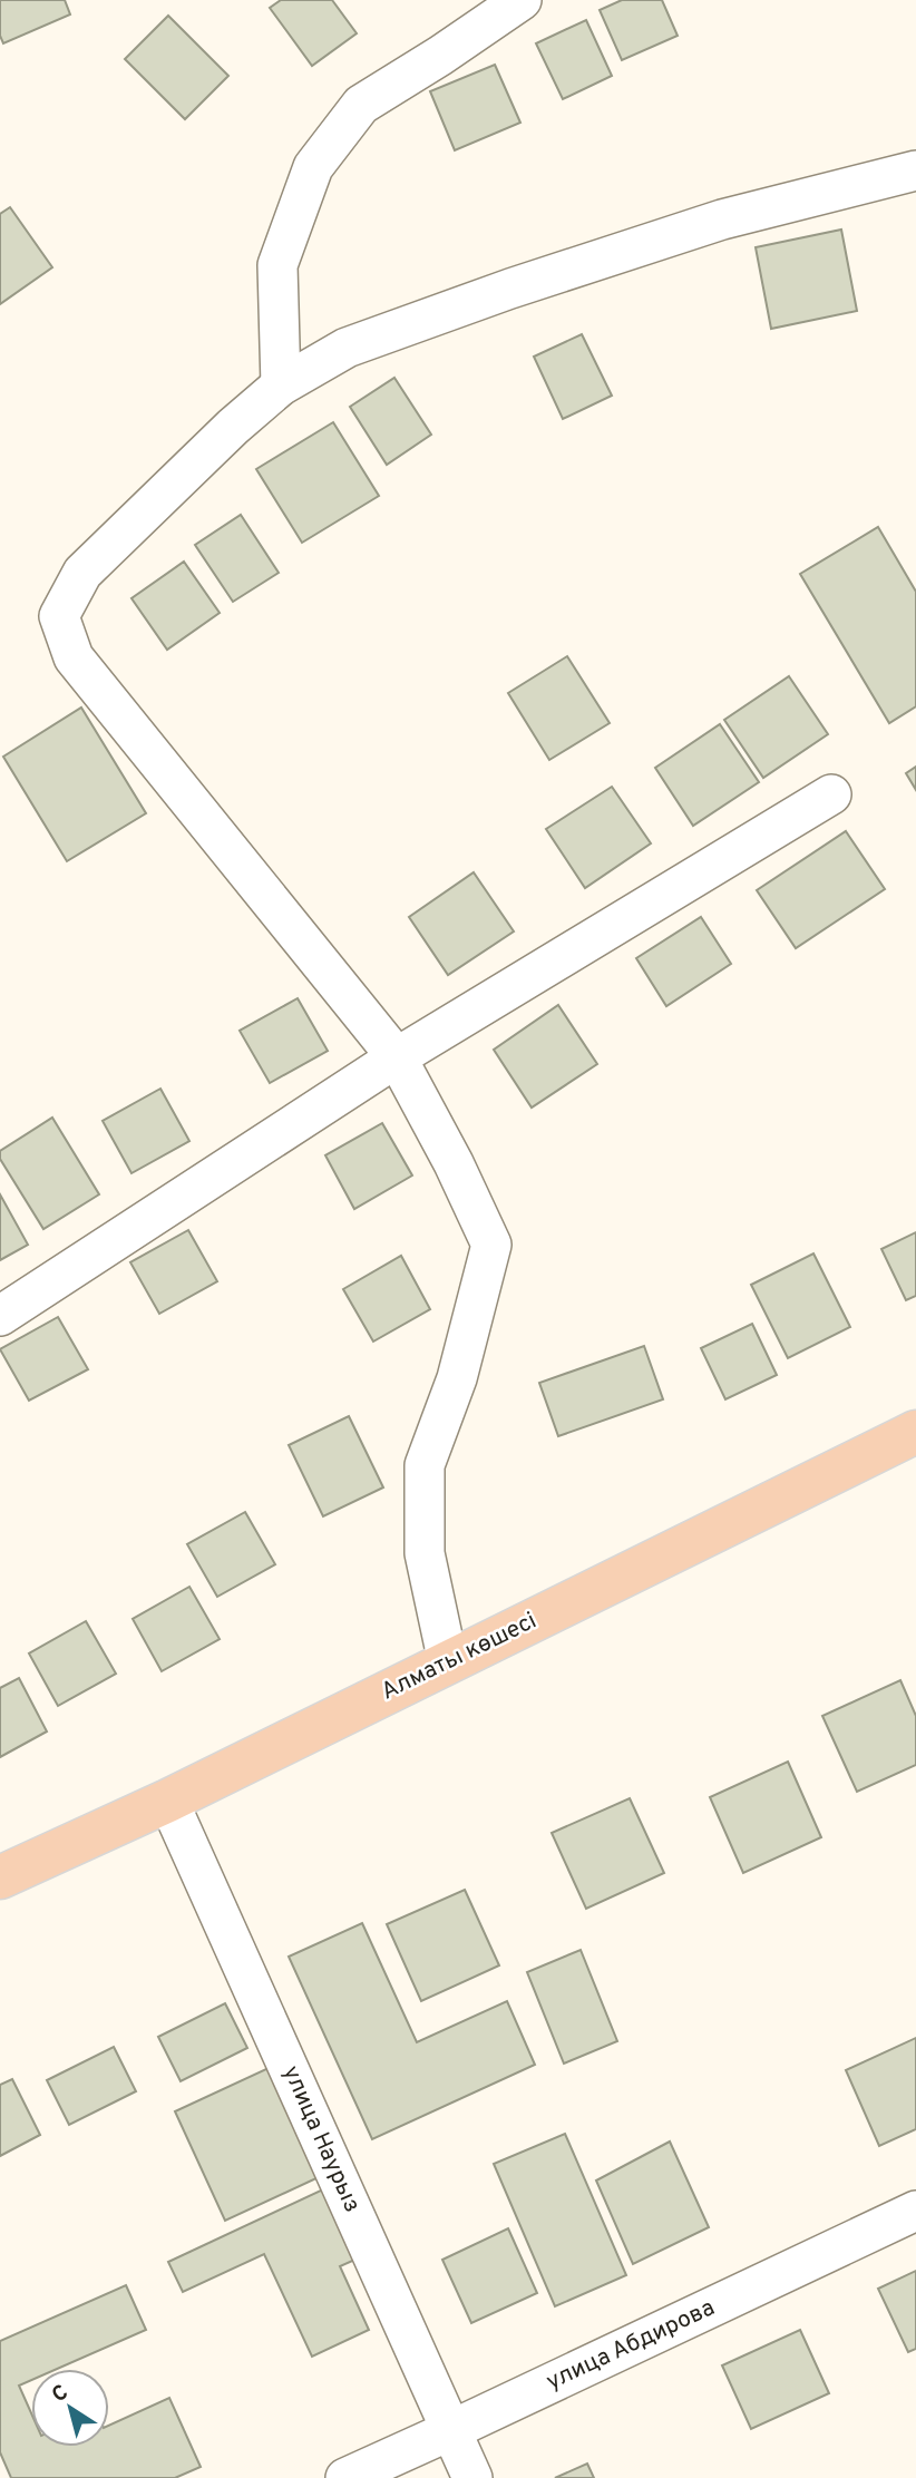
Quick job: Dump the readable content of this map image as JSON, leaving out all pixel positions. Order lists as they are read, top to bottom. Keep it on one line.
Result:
{"streets":{"main road":["Алматы көшесі"],"street":["улица Наурыз","улица Абдирова"]},"crossings":[["Алматы көшесі","улица Наурыз"],["улица Наурыз","улица Абдирова"]],"north":"top left"}
